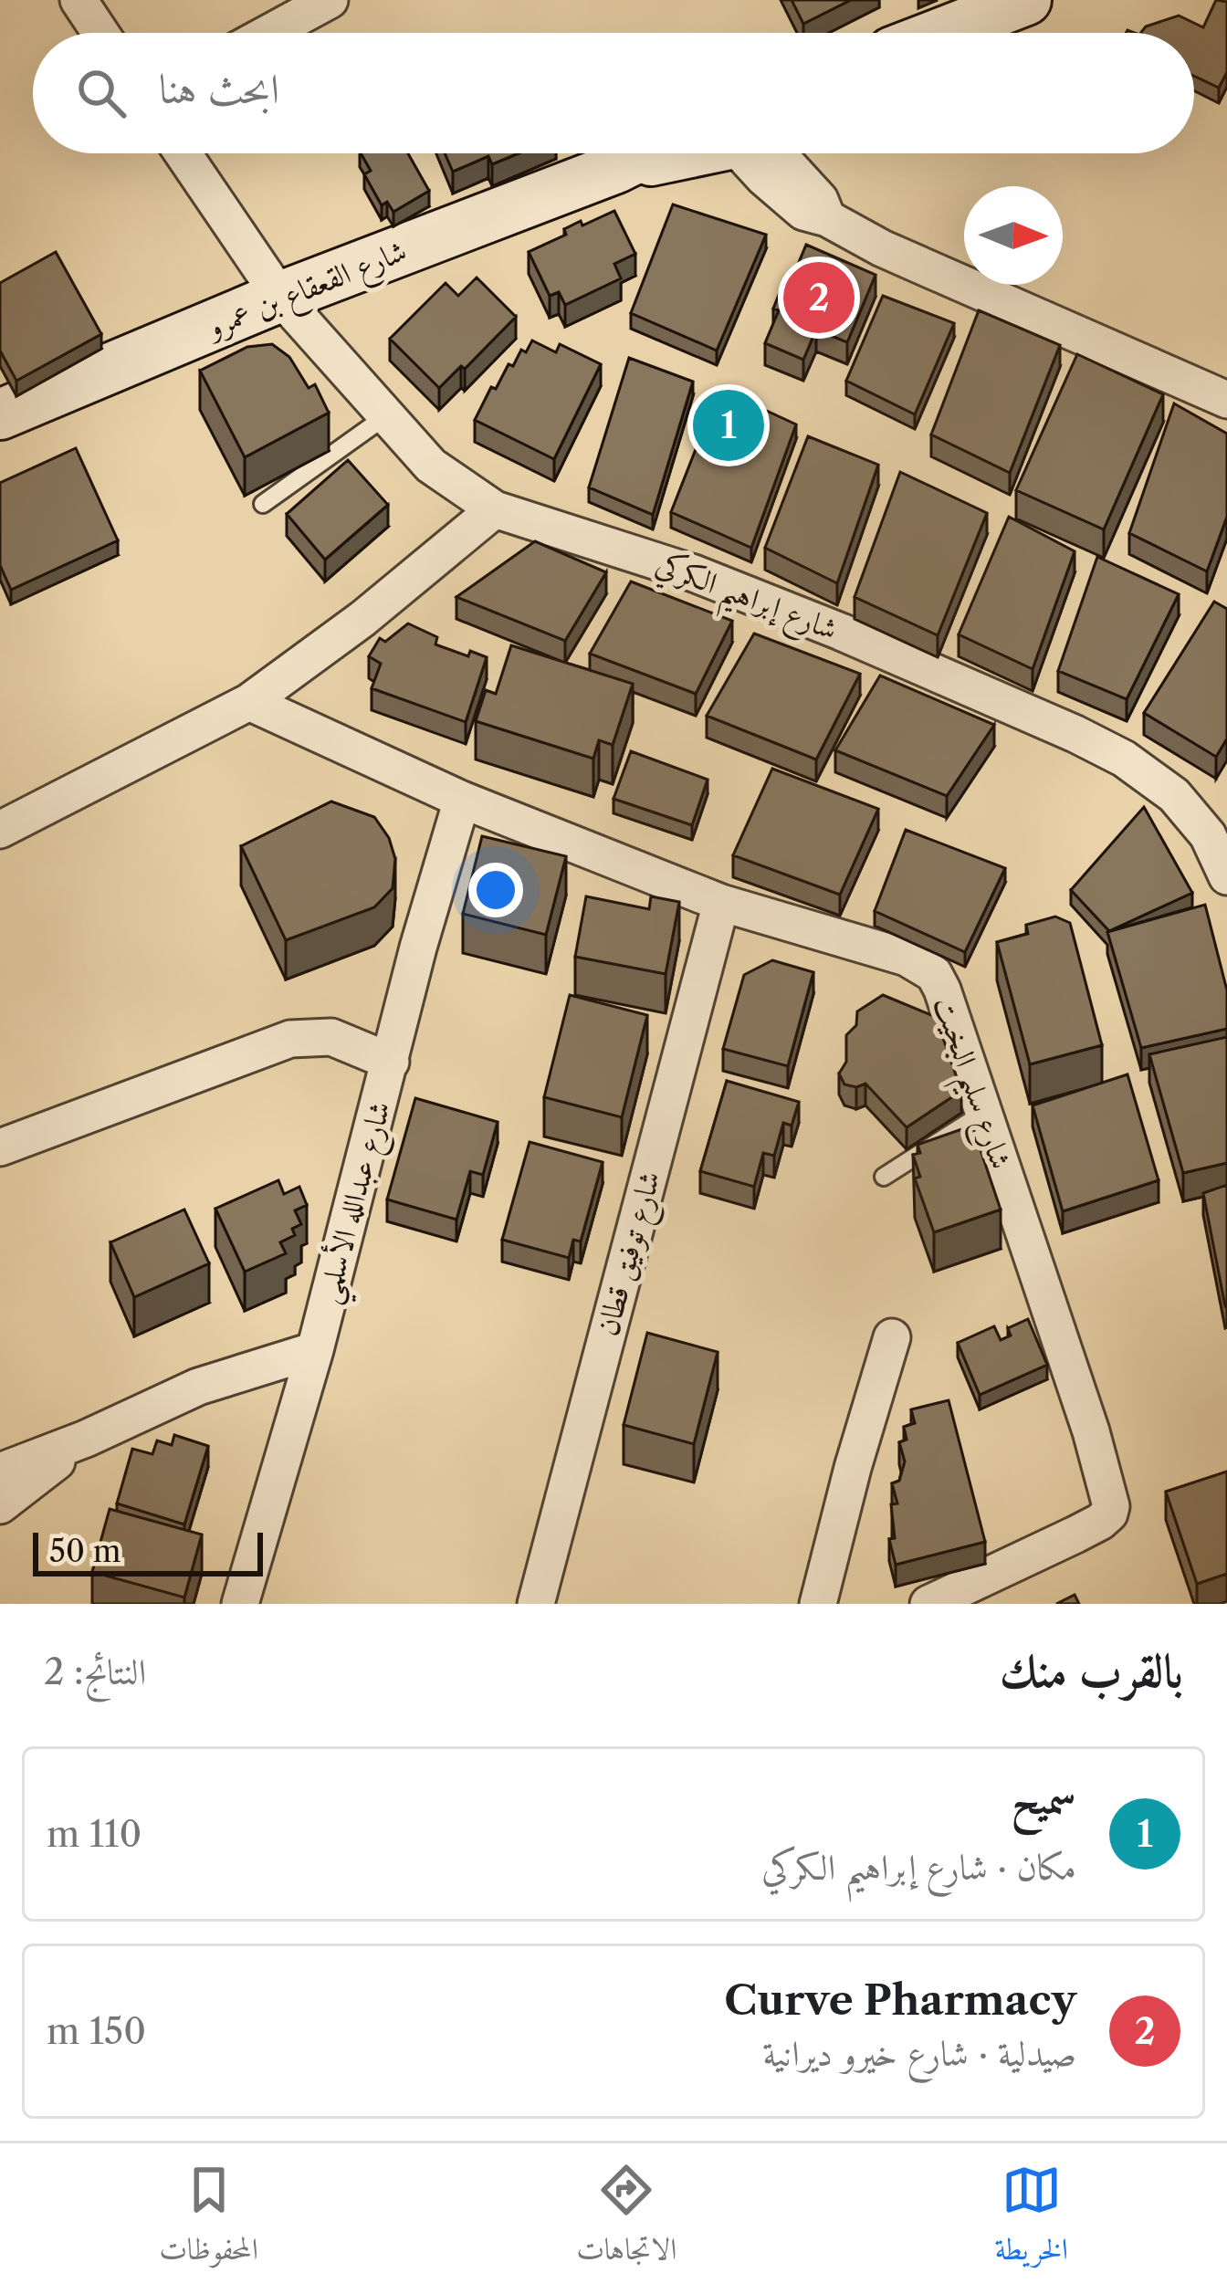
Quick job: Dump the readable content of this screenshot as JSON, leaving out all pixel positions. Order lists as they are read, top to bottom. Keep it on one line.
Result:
{"streets":{"street":["شارع القعقاع بن عمرو","شارع إبراهيم الكركي","شارع سليم البخيت","شارع عبدالله الأسلمي","شارع توفيق قطان"]},"crossings":[["شارع القعقاع بن عمرو","شارع إبراهيم الكركي"],["شارع سليم البخيت","شارع عبدالله الأسلمي"],["شارع سليم البخيت","شارع توفيق قطان"]],"scale_bar":"50 m","north":"right","page":{"search":"ابحث هنا","pins":["2","1"],"scale":"50 m","heading":["بالقرب منك","النتائج: 2"],"list":[{"mark":"1","name":"سميح","note":"مكان · شارع إبراهيم الكركي","value":"110 m"},{"mark":"2","name":"Curve Pharmacy","note":"صيدلية · شارع خيرو ديرانية","value":"150 m"}],"nav":["الخريطة","الاتجاهات","المحفوظات"]}}
